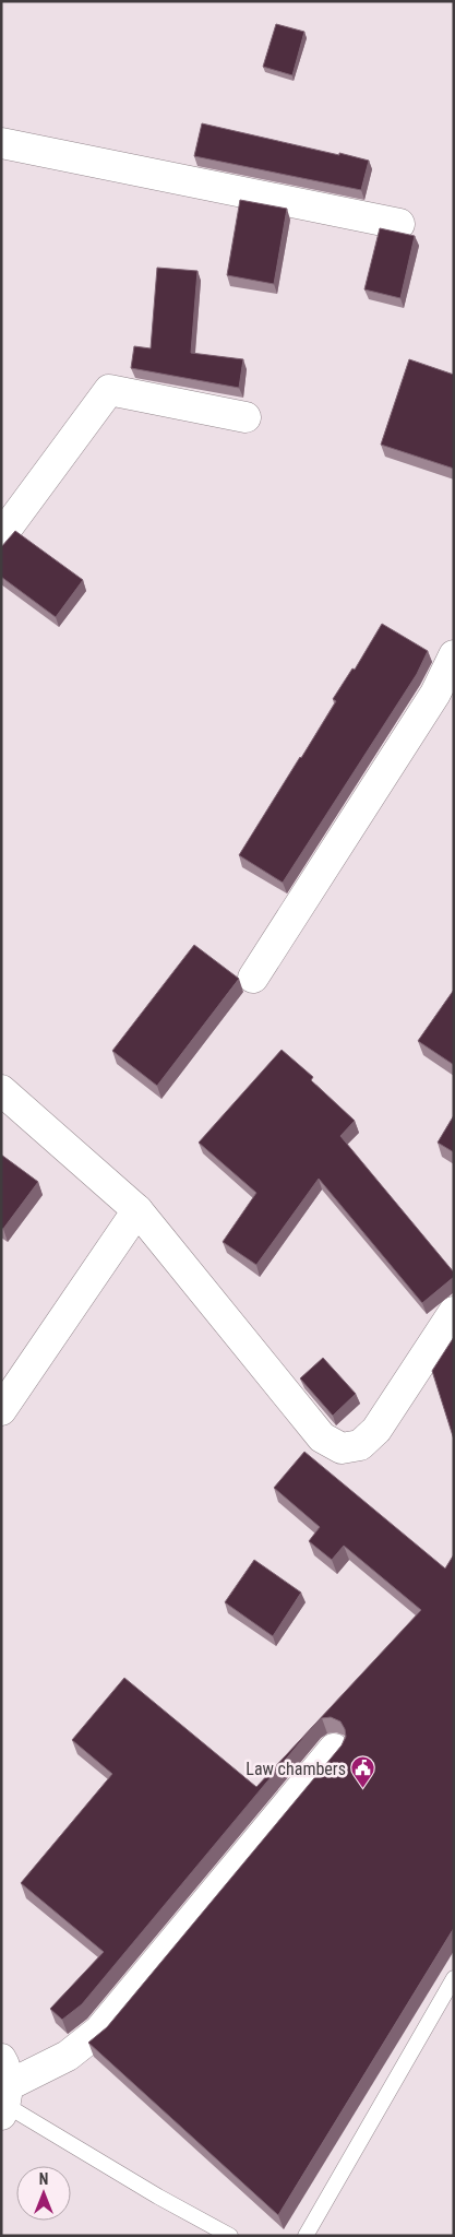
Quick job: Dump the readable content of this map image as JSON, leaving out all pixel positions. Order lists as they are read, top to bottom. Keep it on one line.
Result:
{"places":{"public building":["Law chambers"]},"north":"top"}
